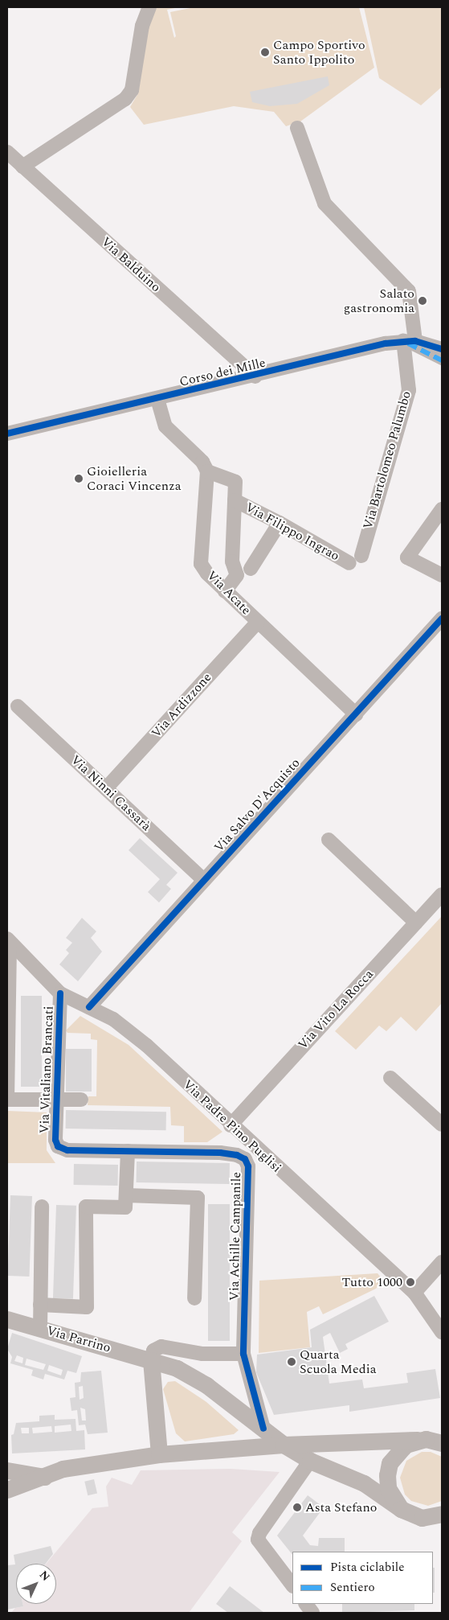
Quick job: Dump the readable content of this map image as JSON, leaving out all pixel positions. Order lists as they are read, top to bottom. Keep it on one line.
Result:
{"streets":{"street":["Via Balduino","Corso dei Mille","Via Bartolomeo Palumbo","Via Filippo Ingrao","Via Acate","Via Ardizzone","Via Ninni Cassarà","Via Salvo D'Acquisto","Via Vito La Rocca","Via Vitaliano Brancati","Via Padre Pino Puglisi","Via Achille Campanile","Via Parrino"]},"crossings":[["Via Balduino","Corso dei Mille"],["Corso dei Mille","Via Bartolomeo Palumbo"],["Via Bartolomeo Palumbo","Via Filippo Ingrao"],["Via Acate","Via Ardizzone"],["Via Acate","Via Salvo D'Acquisto"],["Via Ardizzone","Via Ninni Cassarà"],["Via Ninni Cassarà","Via Salvo D'Acquisto"],["Via Salvo D'Acquisto","Via Padre Pino Puglisi"],["Via Vito La Rocca","Via Padre Pino Puglisi"],["Via Vitaliano Brancati","Via Padre Pino Puglisi"],["Via Vitaliano Brancati","Via Achille Campanile"],["Via Achille Campanile","Via Parrino"]],"places":["Campo Sportivo Santo Ippolito","Salato gastronomia","Gioielleria Coraci Vincenza","Tutto 1000","Quarta Scuola Media","Asta Stefano"],"legend":["Pista ciclabile","Sentiero"],"north":"top right"}
